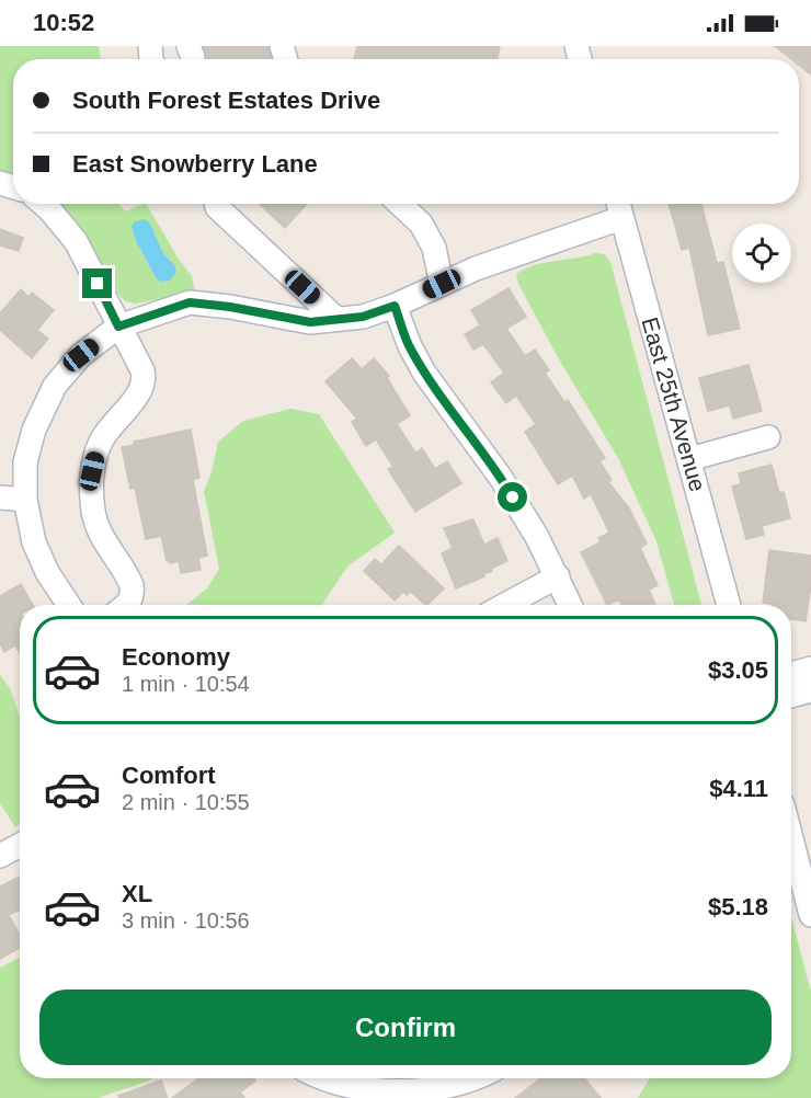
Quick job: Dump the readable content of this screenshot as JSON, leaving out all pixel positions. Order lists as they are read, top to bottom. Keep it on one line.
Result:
{"streets":{"street":["East 25th Avenue"]},"page":{"status":"10:52","banner":["South Forest Estates Drive","East Snowberry Lane"],"list":[{"name":"Economy","note":"1 min · 10:54","value":"$3.05"},{"name":"Comfort","note":"2 min · 10:55","value":"$4.11"},{"name":"XL","note":"3 min · 10:56","value":"$5.18"}],"buttons":"Confirm"}}
